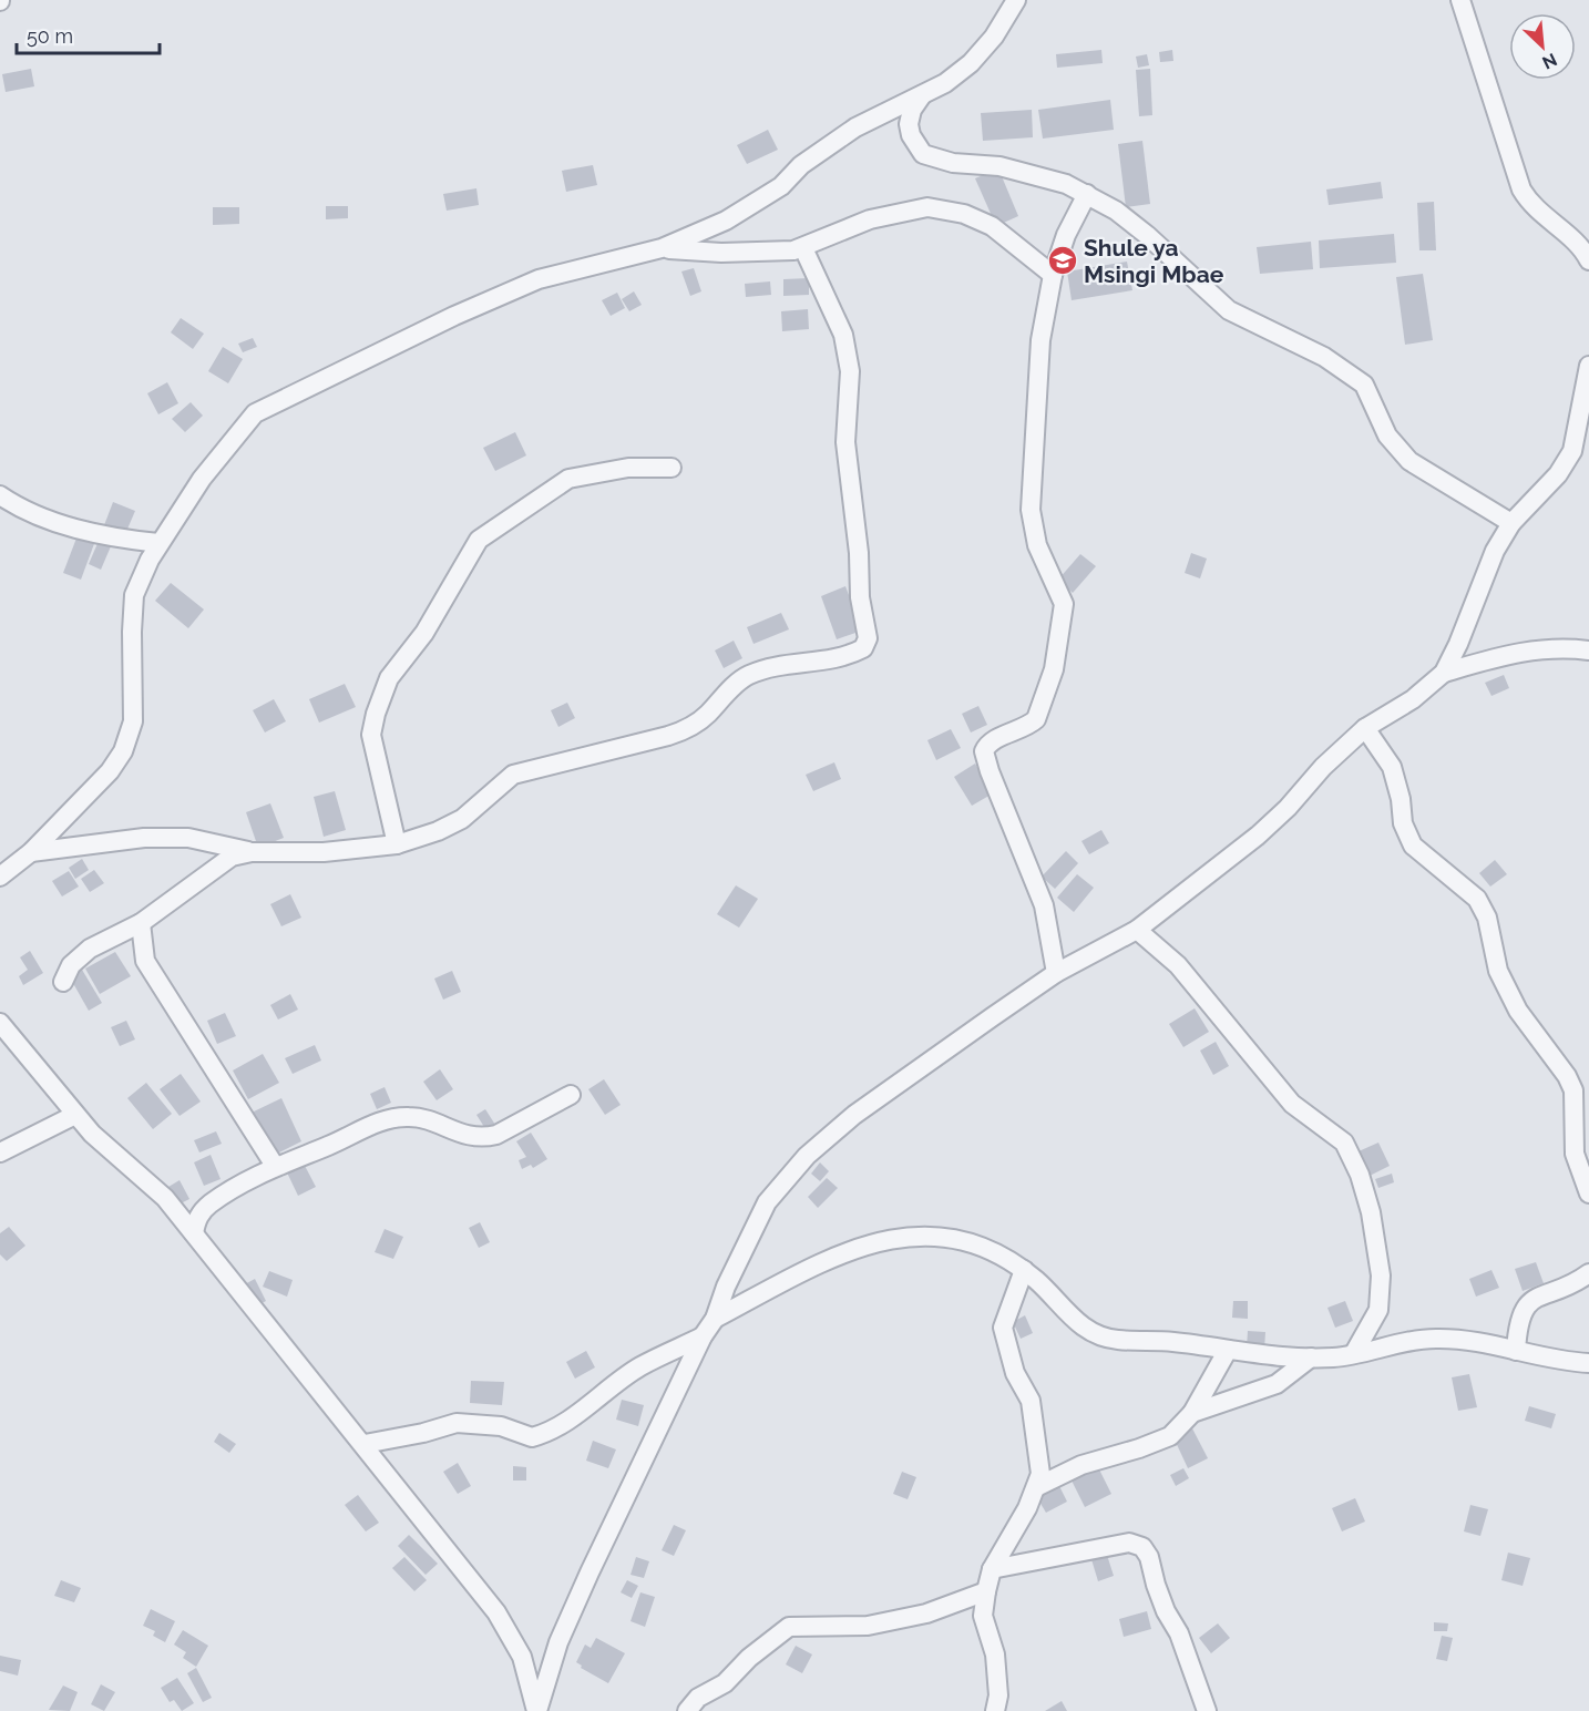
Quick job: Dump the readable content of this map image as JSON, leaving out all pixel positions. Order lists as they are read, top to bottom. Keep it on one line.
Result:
{"places":{"school or university":["Shule ya Msingi Mbae"]},"scale_bar":"50 m","north":"bottom right"}
